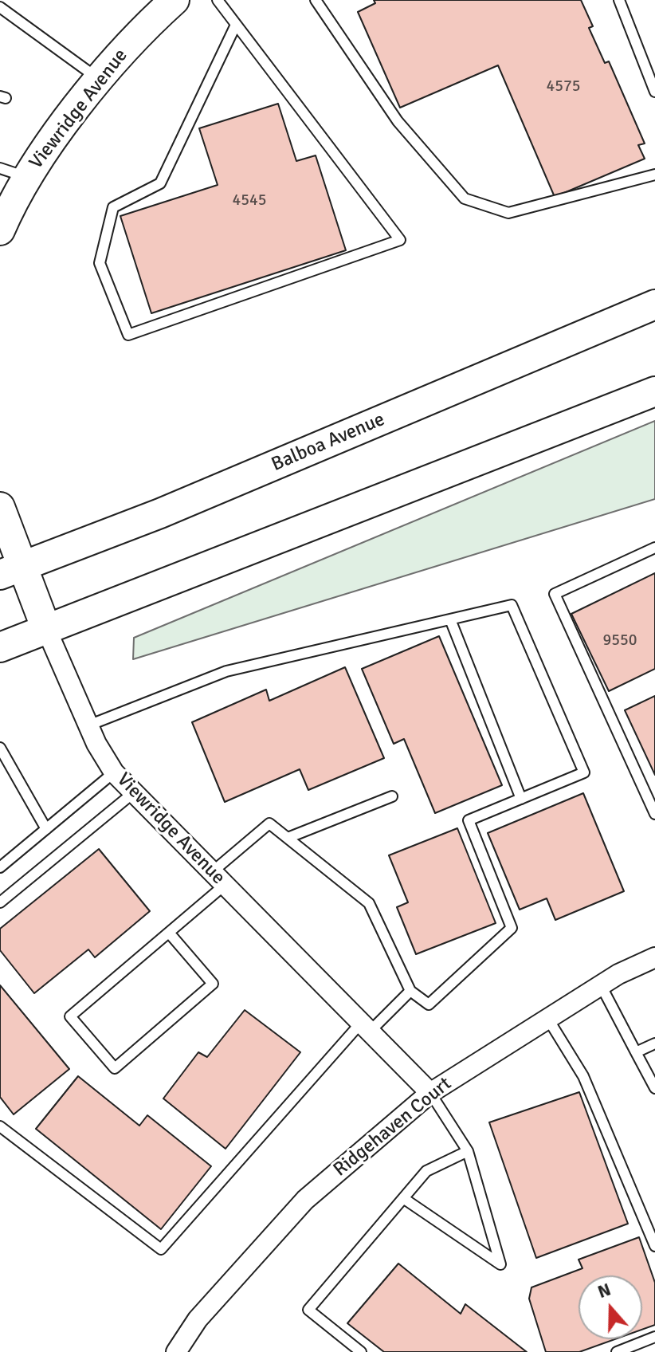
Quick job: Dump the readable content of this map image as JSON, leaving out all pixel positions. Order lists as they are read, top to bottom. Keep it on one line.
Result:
{"streets":{"main road":["Viewridge Avenue","Balboa Avenue"],"street":["Ridgehaven Court"]},"crossings":[["Viewridge Avenue","Balboa Avenue"],["Viewridge Avenue","Ridgehaven Court"]],"house_numbers":["4575","4545","9550"],"north":"top"}
